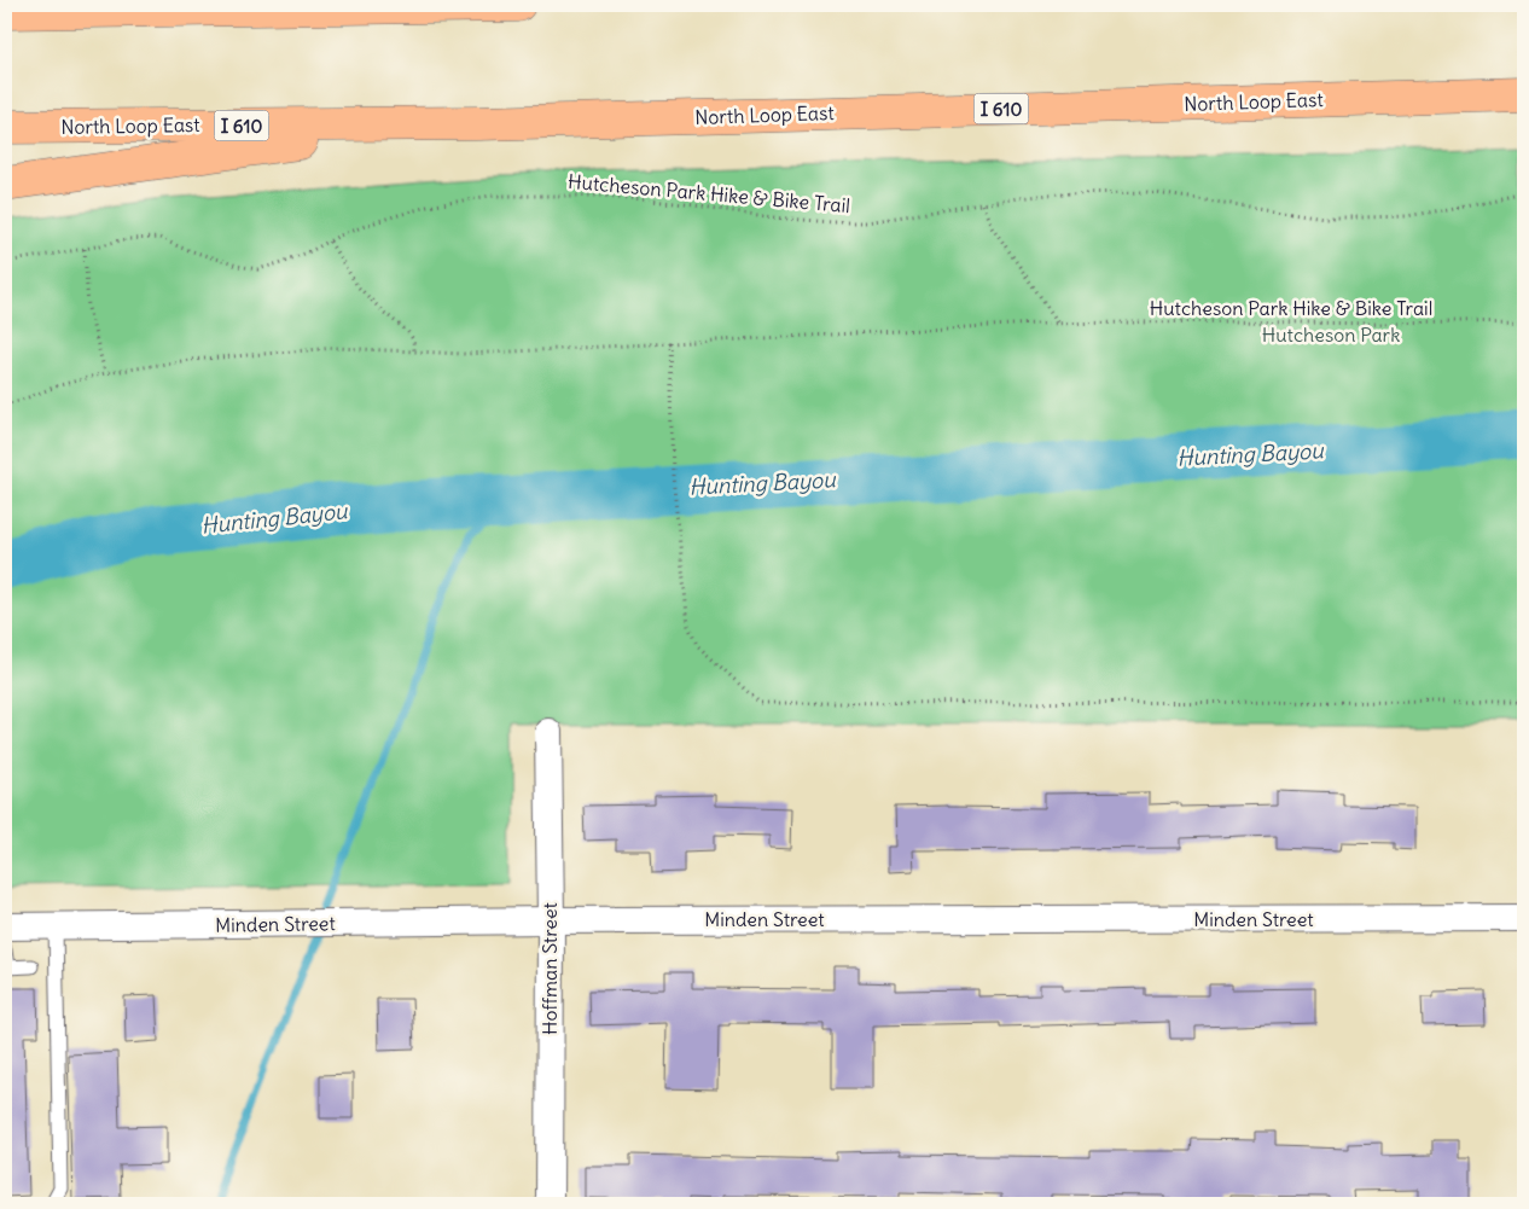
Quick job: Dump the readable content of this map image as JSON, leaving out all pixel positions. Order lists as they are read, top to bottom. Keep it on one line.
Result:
{"streets":{"highway":["North Loop East","I 610"],"street":["Minden Street","Hoffman Street"],"path":["Hutcheson Park Hike & Bike Trail"]},"crossings":[["Minden Street","Hoffman Street"]],"water":["Hunting Bayou"],"parks":["Hutcheson Park"]}
